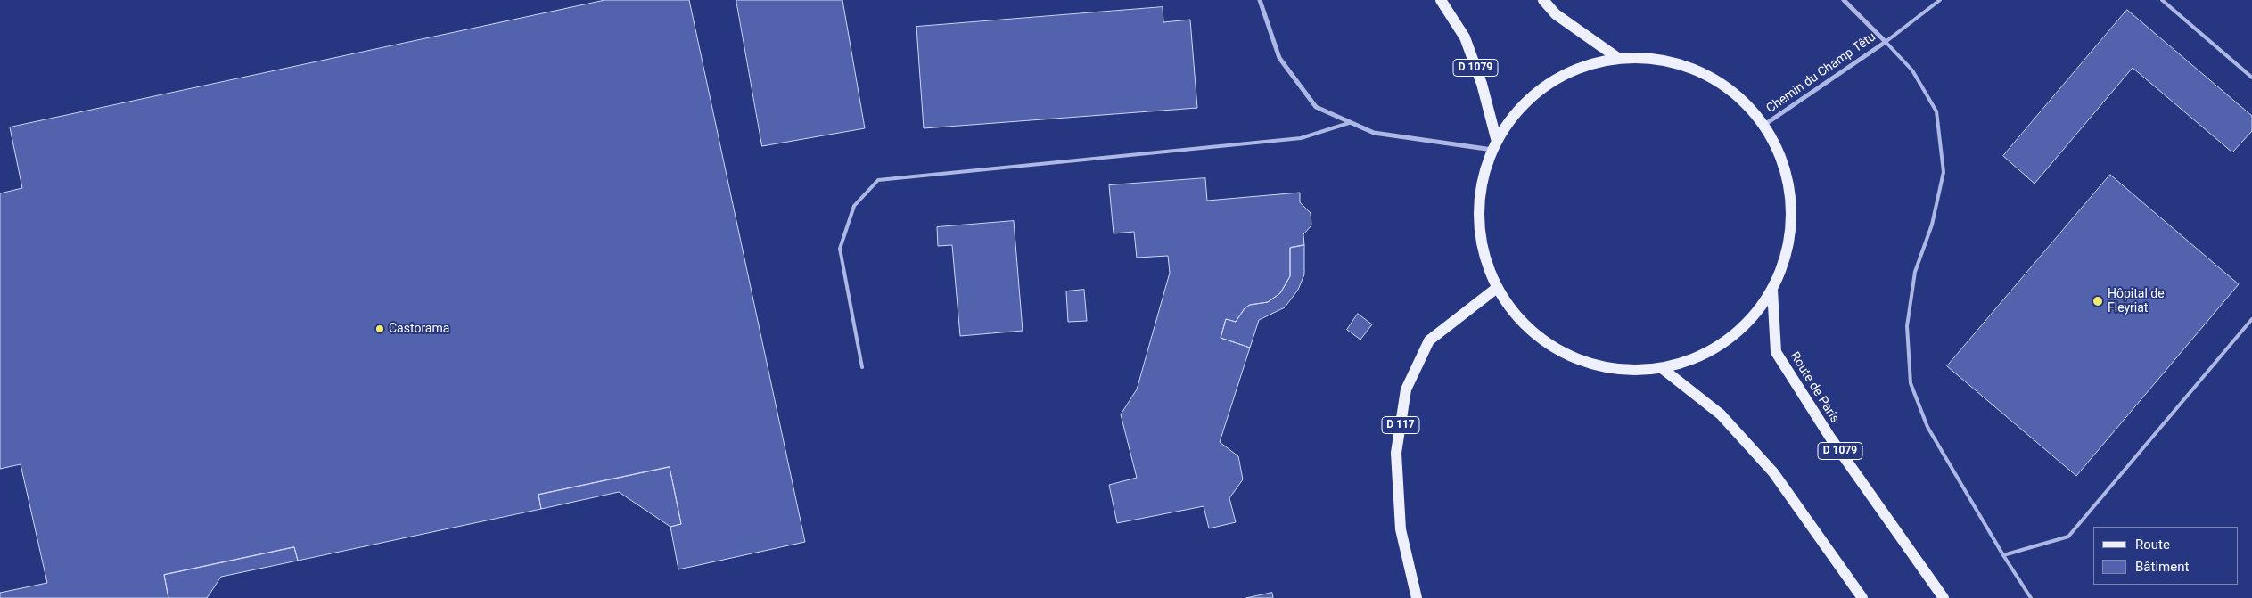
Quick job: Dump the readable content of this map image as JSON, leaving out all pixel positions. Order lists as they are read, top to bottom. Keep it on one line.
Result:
{"streets":{"main road":["D 1079","Route de Paris","D 117"],"street":["Chemin du Champ Têtu"]},"places":["Hôpital de Fleyriat","Castorama"],"legend":["Route","Bâtiment"]}
